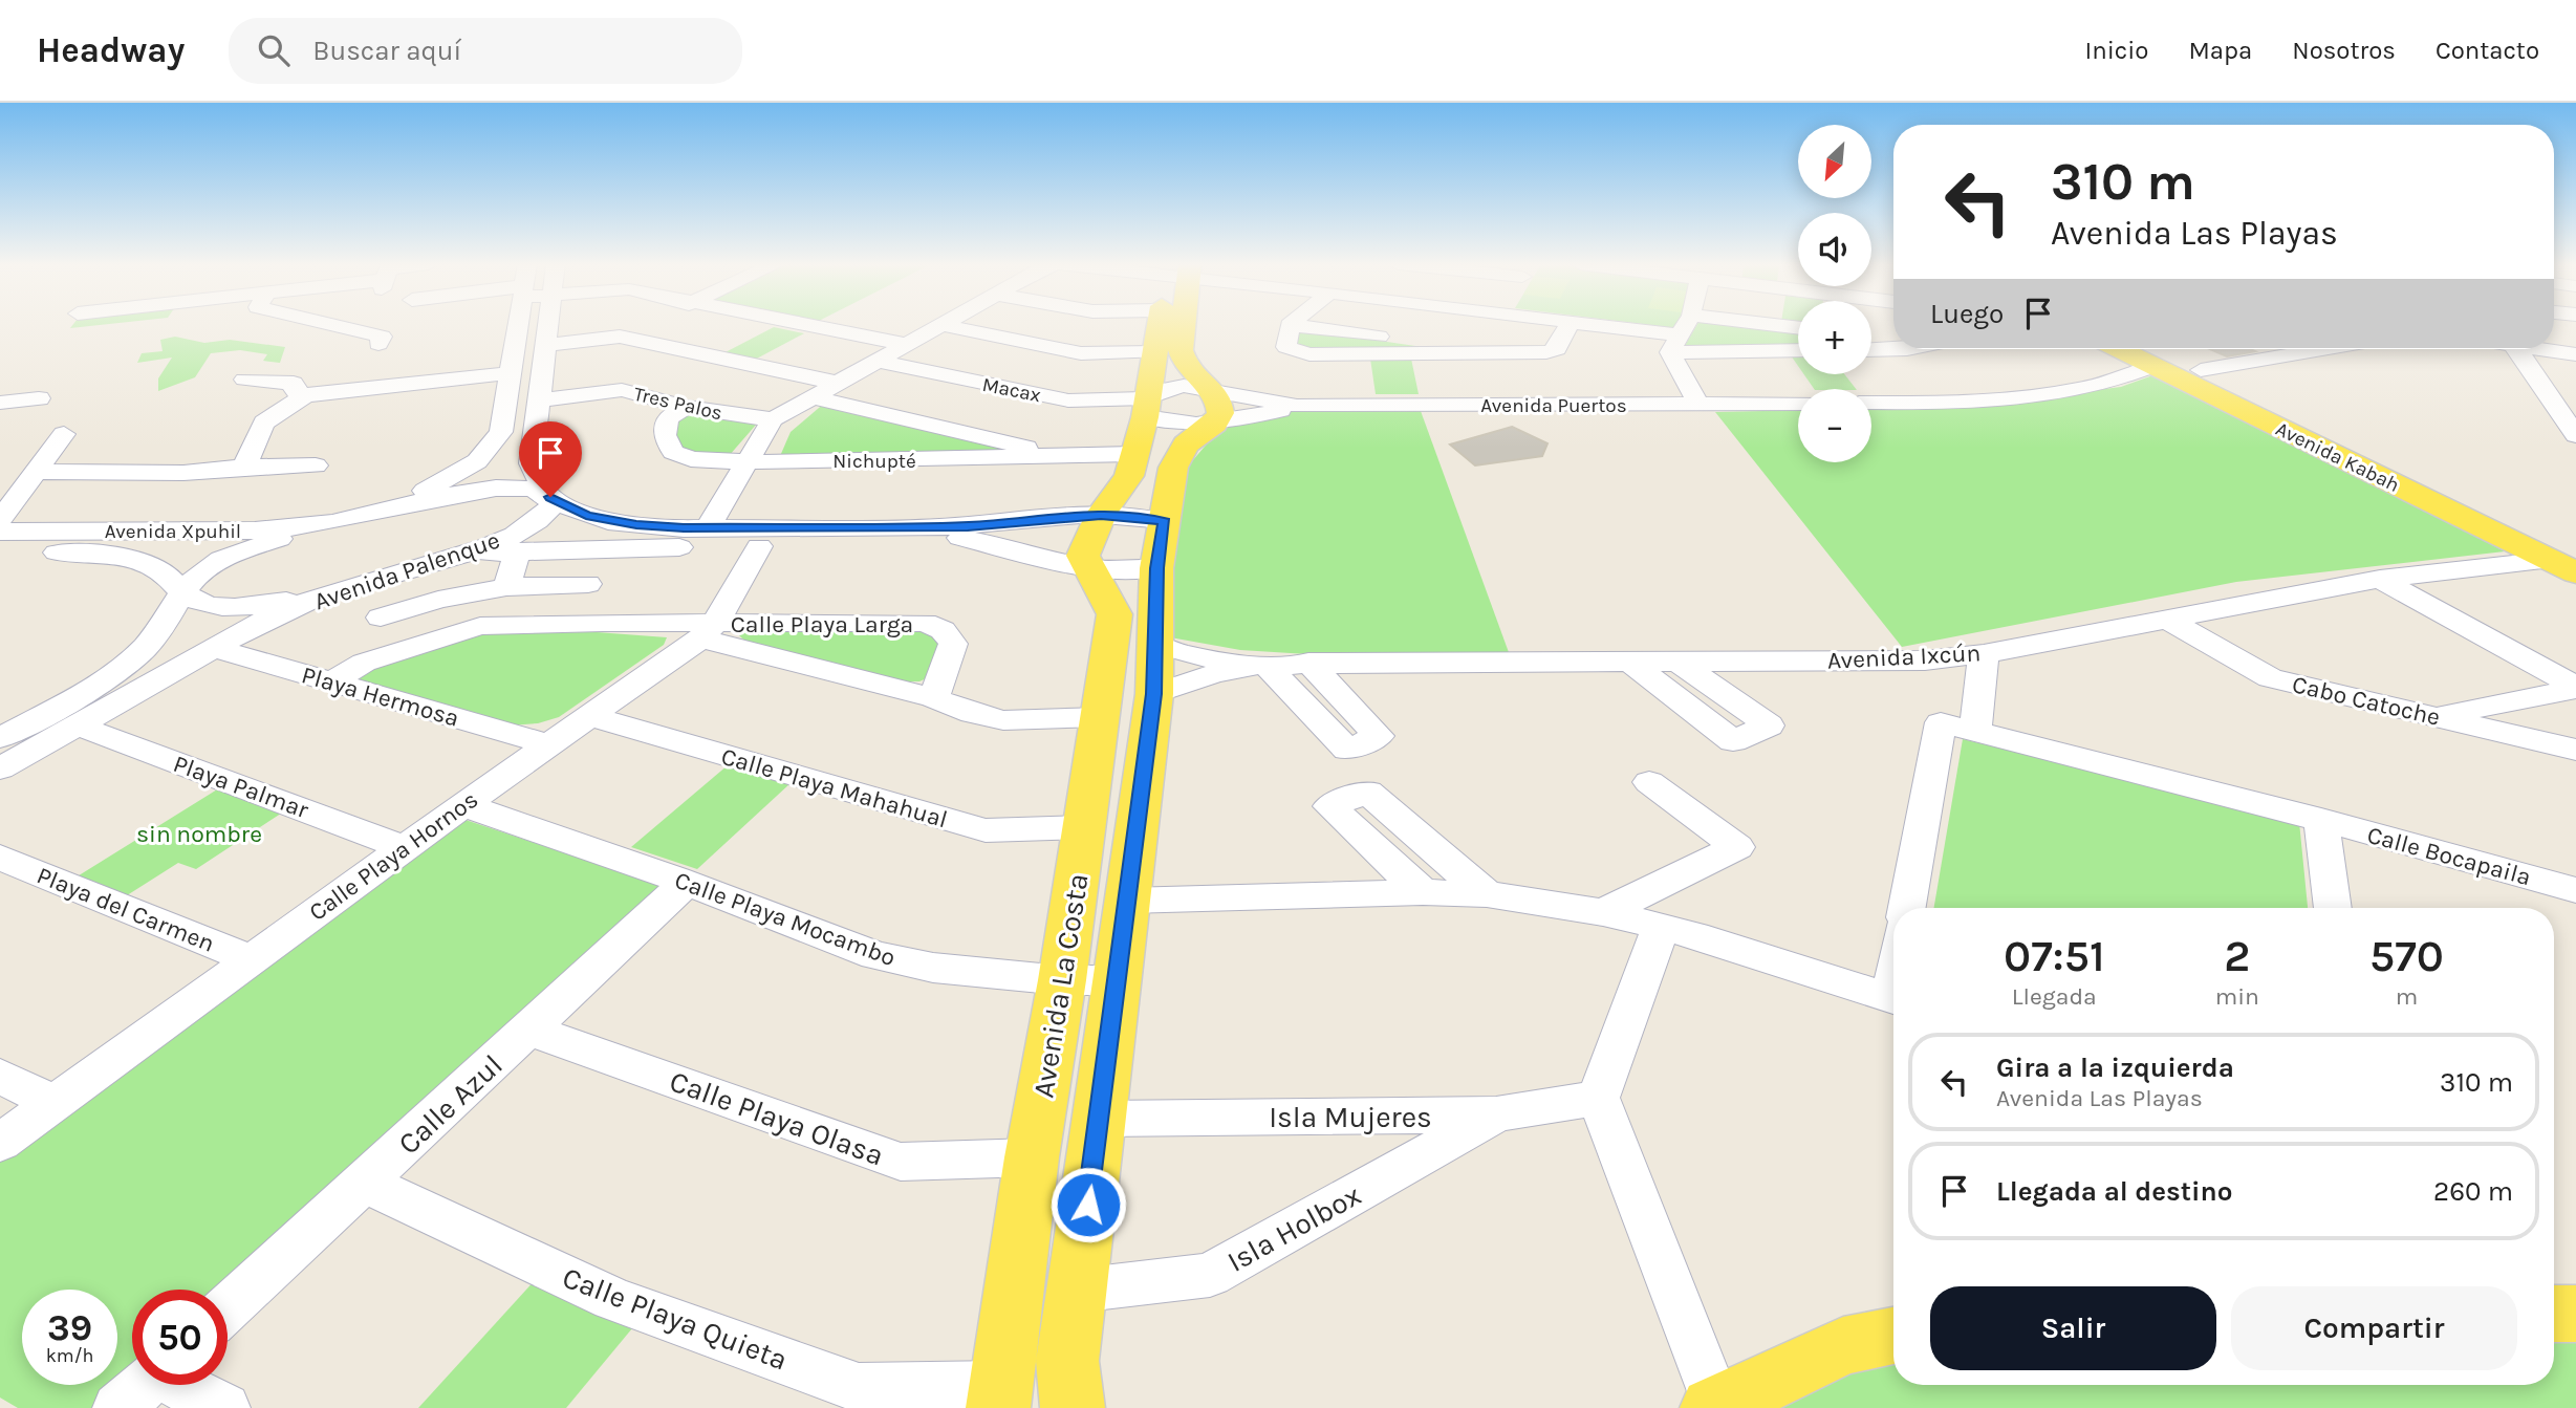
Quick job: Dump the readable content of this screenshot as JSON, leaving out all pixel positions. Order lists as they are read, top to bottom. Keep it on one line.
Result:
{"streets":{"main road":["Avenida Kabah","Avenida La Costa"],"street":["Macax","Tres Palos","Avenida Puertos","Nichupté","Avenida Xpuhil","Avenida Palenque","Calle Playa Larga","Avenida Ixcún","Playa Hermosa","Cabo Catoche","Playa Palmar","Calle Playa Mahahual","Calle Playa Hornos","Calle Bocapaila","Playa del Carmen","Calle Playa Mocambo","Calle Azul","Isla Mujeres","Calle Playa Olasa","Isla Holbox","Calle Playa Quieta"]},"crossings":[["Macax","Avenida Puertos"],["Tres Palos","Nichupté"],["Avenida Puertos","Avenida La Costa"],["Avenida Kabah","Avenida Ixcún"],["Avenida Palenque","Playa Hermosa"],["Avenida Palenque","Playa Palmar"],["Calle Playa Larga","Calle Playa Hornos"],["Calle Playa Larga","Avenida La Costa"],["Avenida Ixcún","Cabo Catoche"],["Avenida Ixcún","Avenida La Costa"],["Playa Hermosa","Calle Playa Hornos"],["Playa Palmar","Calle Playa Hornos"],["Calle Playa Mahahual","Calle Playa Hornos"],["Calle Playa Mahahual","Avenida La Costa"],["Calle Playa Hornos","Playa del Carmen"],["Calle Playa Hornos","Calle Playa Mocambo"],["Calle Playa Mocambo","Avenida La Costa"],["Calle Playa Mocambo","Calle Azul"],["Avenida La Costa","Isla Mujeres"],["Avenida La Costa","Calle Playa Olasa"],["Avenida La Costa","Isla Holbox"],["Avenida La Costa","Calle Playa Quieta"],["Calle Azul","Calle Playa Olasa"],["Calle Azul","Calle Playa Quieta"],["Isla Mujeres","Isla Holbox"]],"parks":["sin nombre"],"north":"bottom left","page":{"header":"Headway","search":"Buscar aquí","nav":["Inicio","Mapa","Nosotros","Contacto"],"map_buttons":["+","−"],"turn":["310 m","Avenida Las Playas"],"then":"Luego","eta":["07:51","Llegada","2","min","570","m"],"list":[{"name":"Gira a la izquierda","note":"Avenida Las Playas","value":"310 m"},{"name":"Llegada al destino","value":"260 m"}],"buttons":["Salir","Compartir"],"speed":"39 km/h","limit":"50"}}
